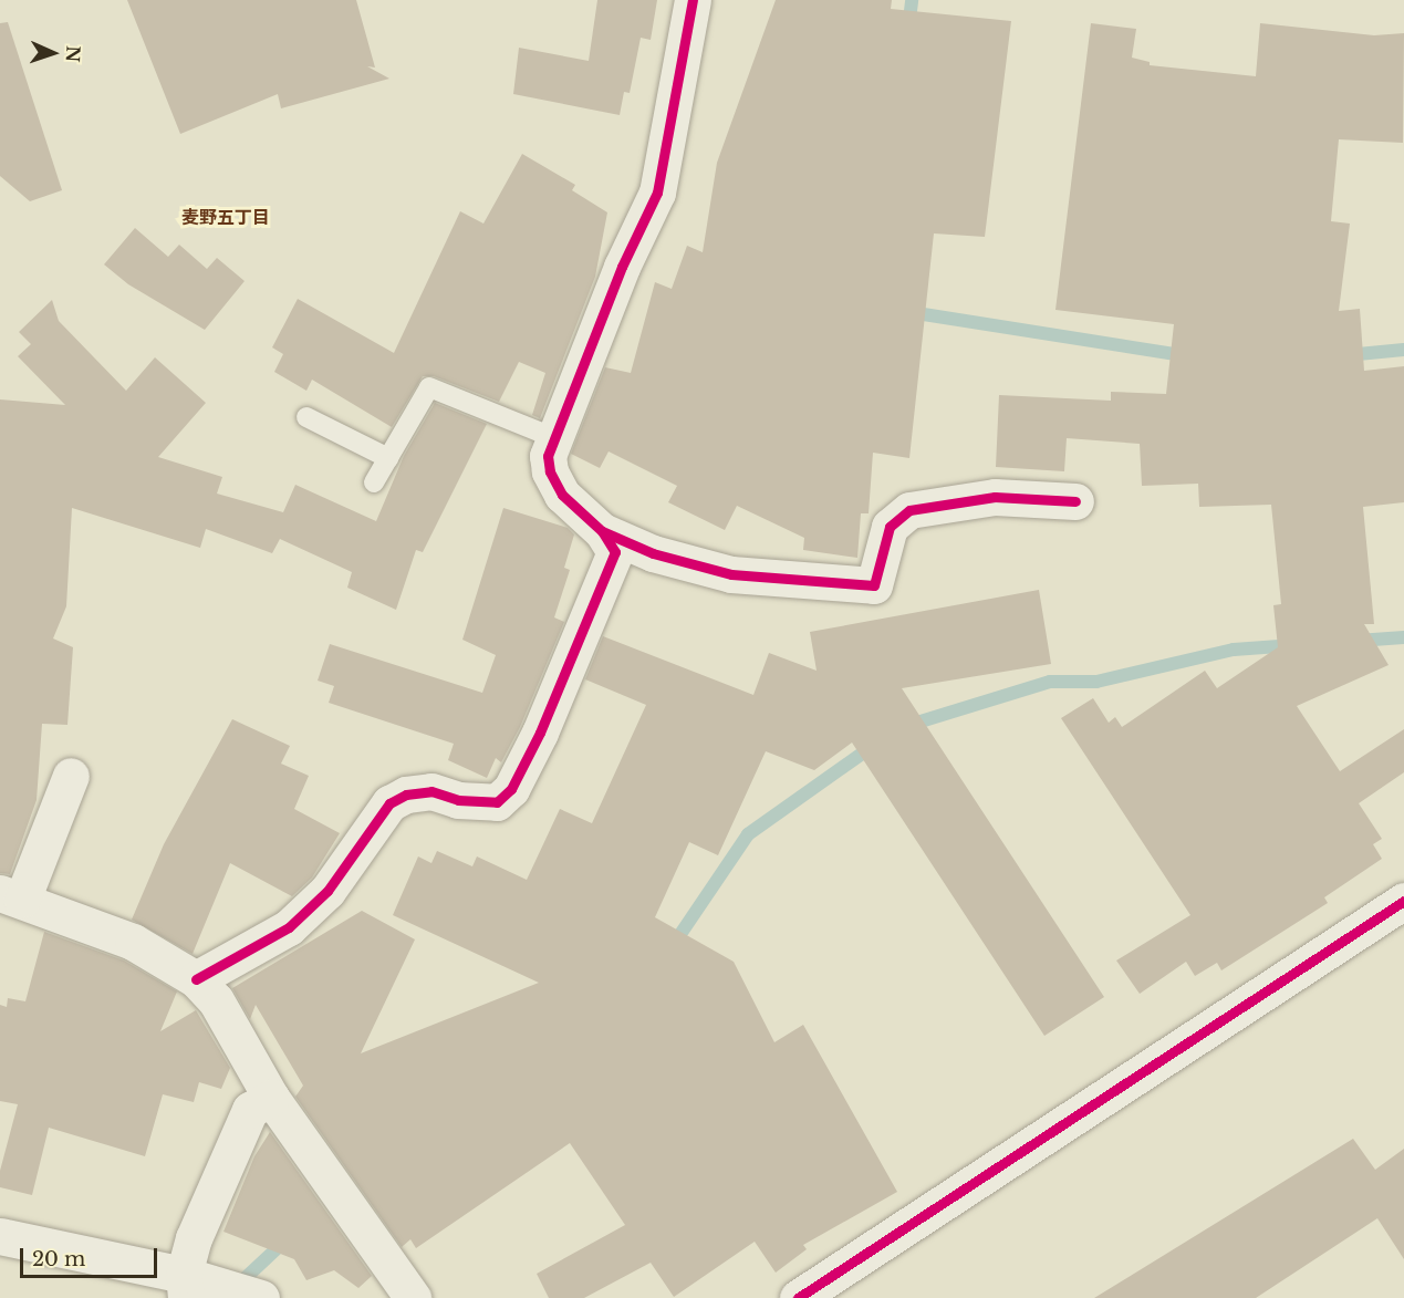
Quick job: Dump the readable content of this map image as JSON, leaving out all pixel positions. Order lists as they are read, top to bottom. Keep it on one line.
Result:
{"districts":["麦野五丁目"],"scale_bar":"20 m","north":"right"}
